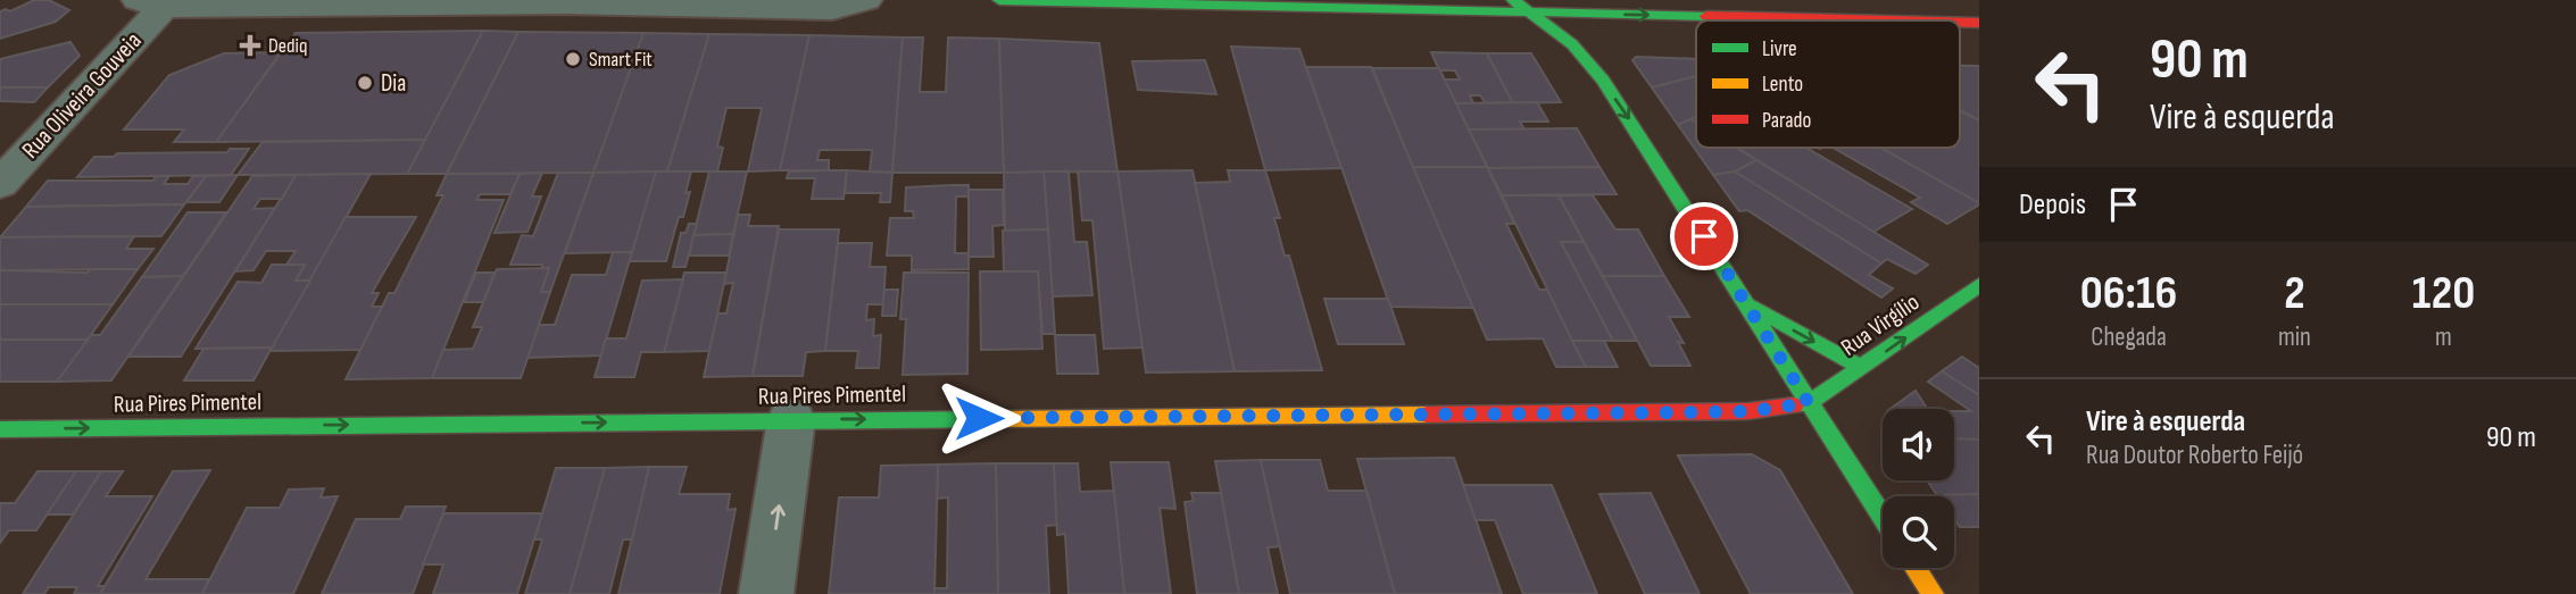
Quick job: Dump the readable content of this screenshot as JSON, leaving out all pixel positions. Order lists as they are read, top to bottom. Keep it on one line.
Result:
{"streets":{"main road":["Rua Virgílio","Rua Pires Pimentel"],"street":["Rua Oliveira Gouveia"]},"crossings":[["Rua Virgílio","Rua Pires Pimentel"]],"one_way":["Rua Virgílio","Rua Pires Pimentel"],"places":{"health":["Dediq"],"other":["Smart Fit","Dia"]},"legend":["Livre","Lento","Parado"],"page":{"turn":["90 m","Vire à esquerda"],"then":"Depois","eta":["06:16","Chegada","2","min","120","m"],"list":[{"name":"Vire à esquerda","note":"Rua Doutor Roberto Feijó","value":"90 m"}]}}
